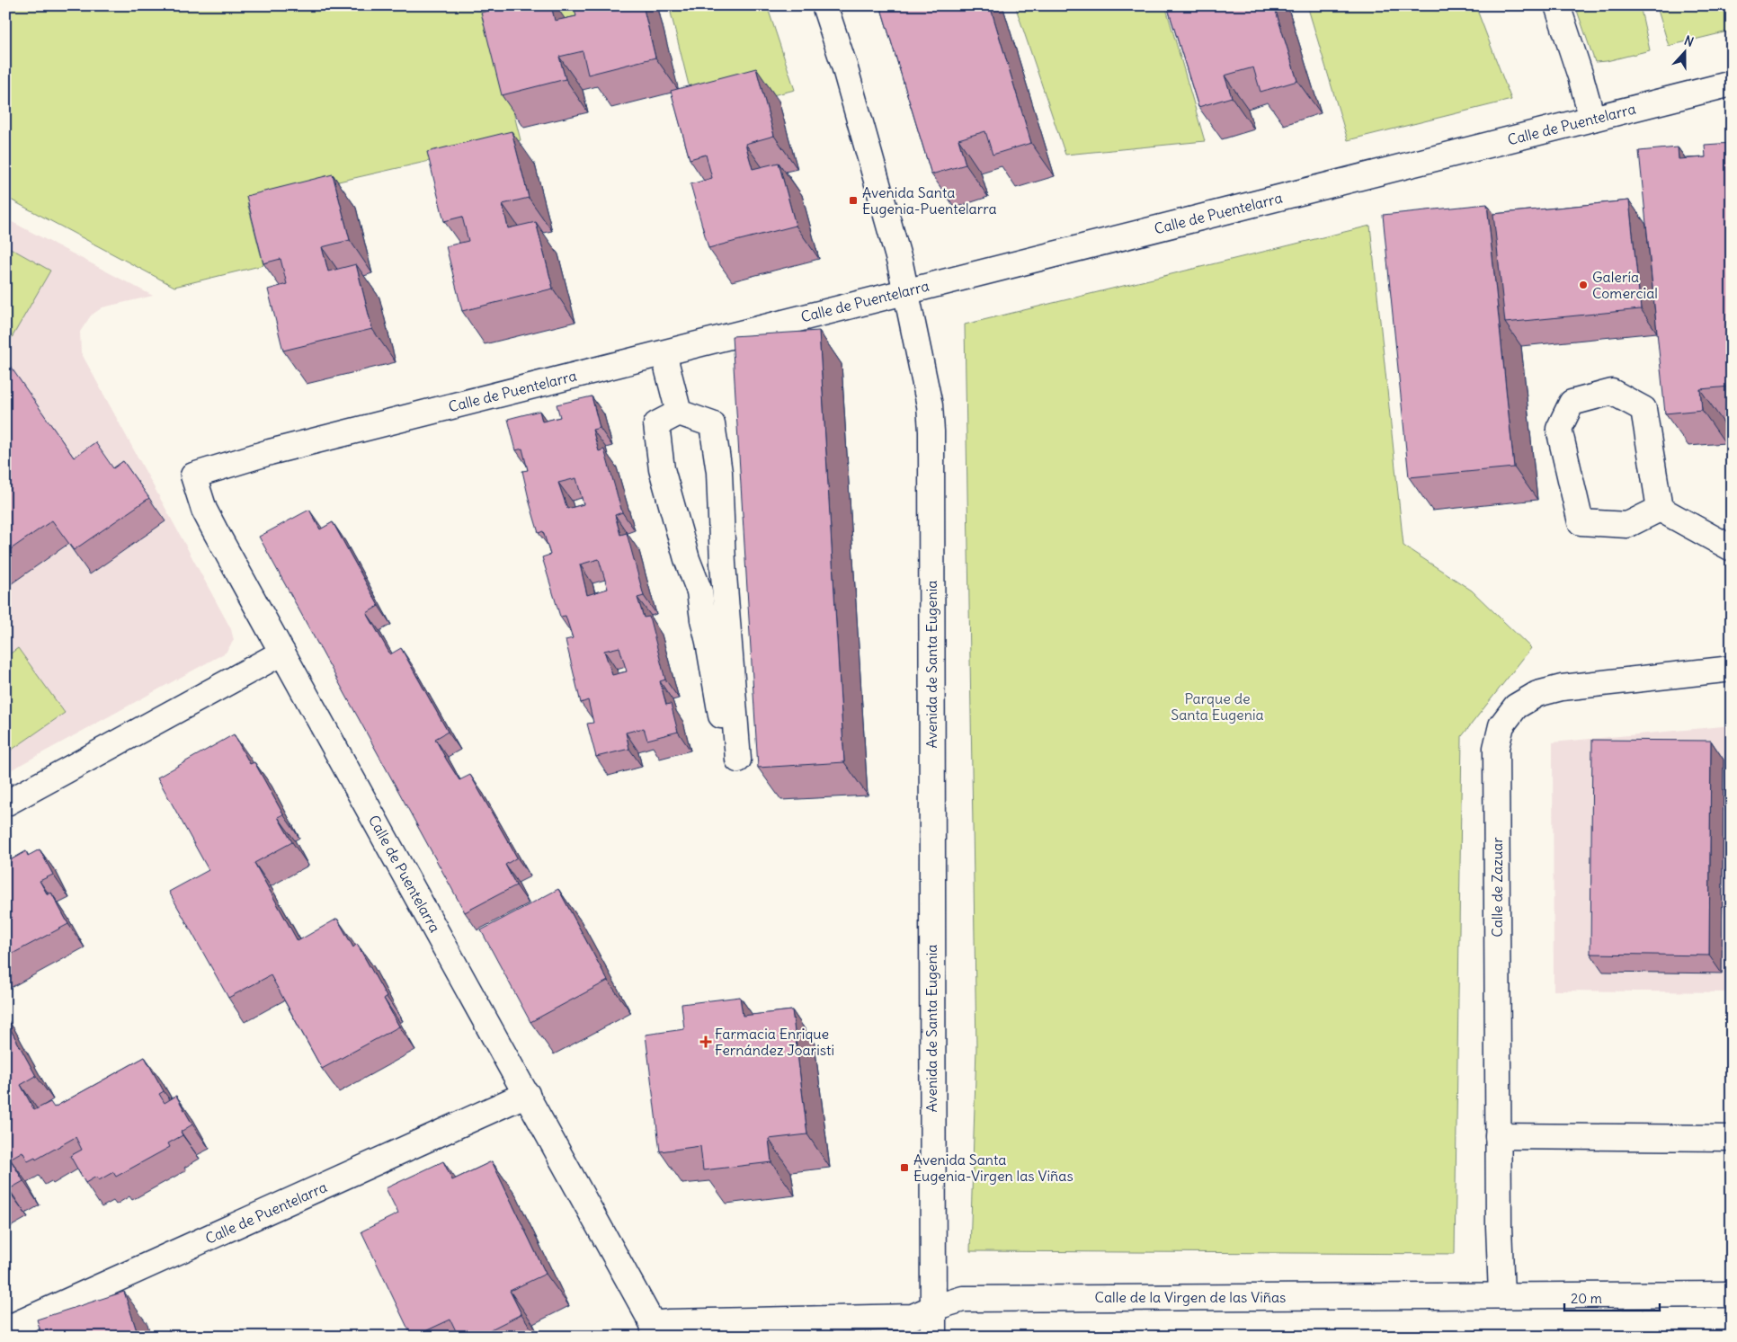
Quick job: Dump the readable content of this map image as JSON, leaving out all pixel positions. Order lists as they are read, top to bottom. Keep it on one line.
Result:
{"streets":{"street":["Calle de Puentelarra","Avenida de Santa Eugenia","Calle de Zazuar","Calle de la Virgen de las Viñas"]},"crossings":[["Calle de Puentelarra","Avenida de Santa Eugenia"],["Calle de Puentelarra","Calle de la Virgen de las Viñas"],["Avenida de Santa Eugenia","Calle de la Virgen de las Viñas"],["Calle de Zazuar","Calle de la Virgen de las Viñas"]],"parks":["Parque de Santa Eugenia"],"places":{"transit":["Avenida Santa Eugenia-Puentelarra","Avenida Santa Eugenia-Virgen las Viñas"],"other":["Galería Comercial"],"health":["Farmacia Enrique Fernández Joaristi"]},"scale_bar":"20 m","north":"top"}
